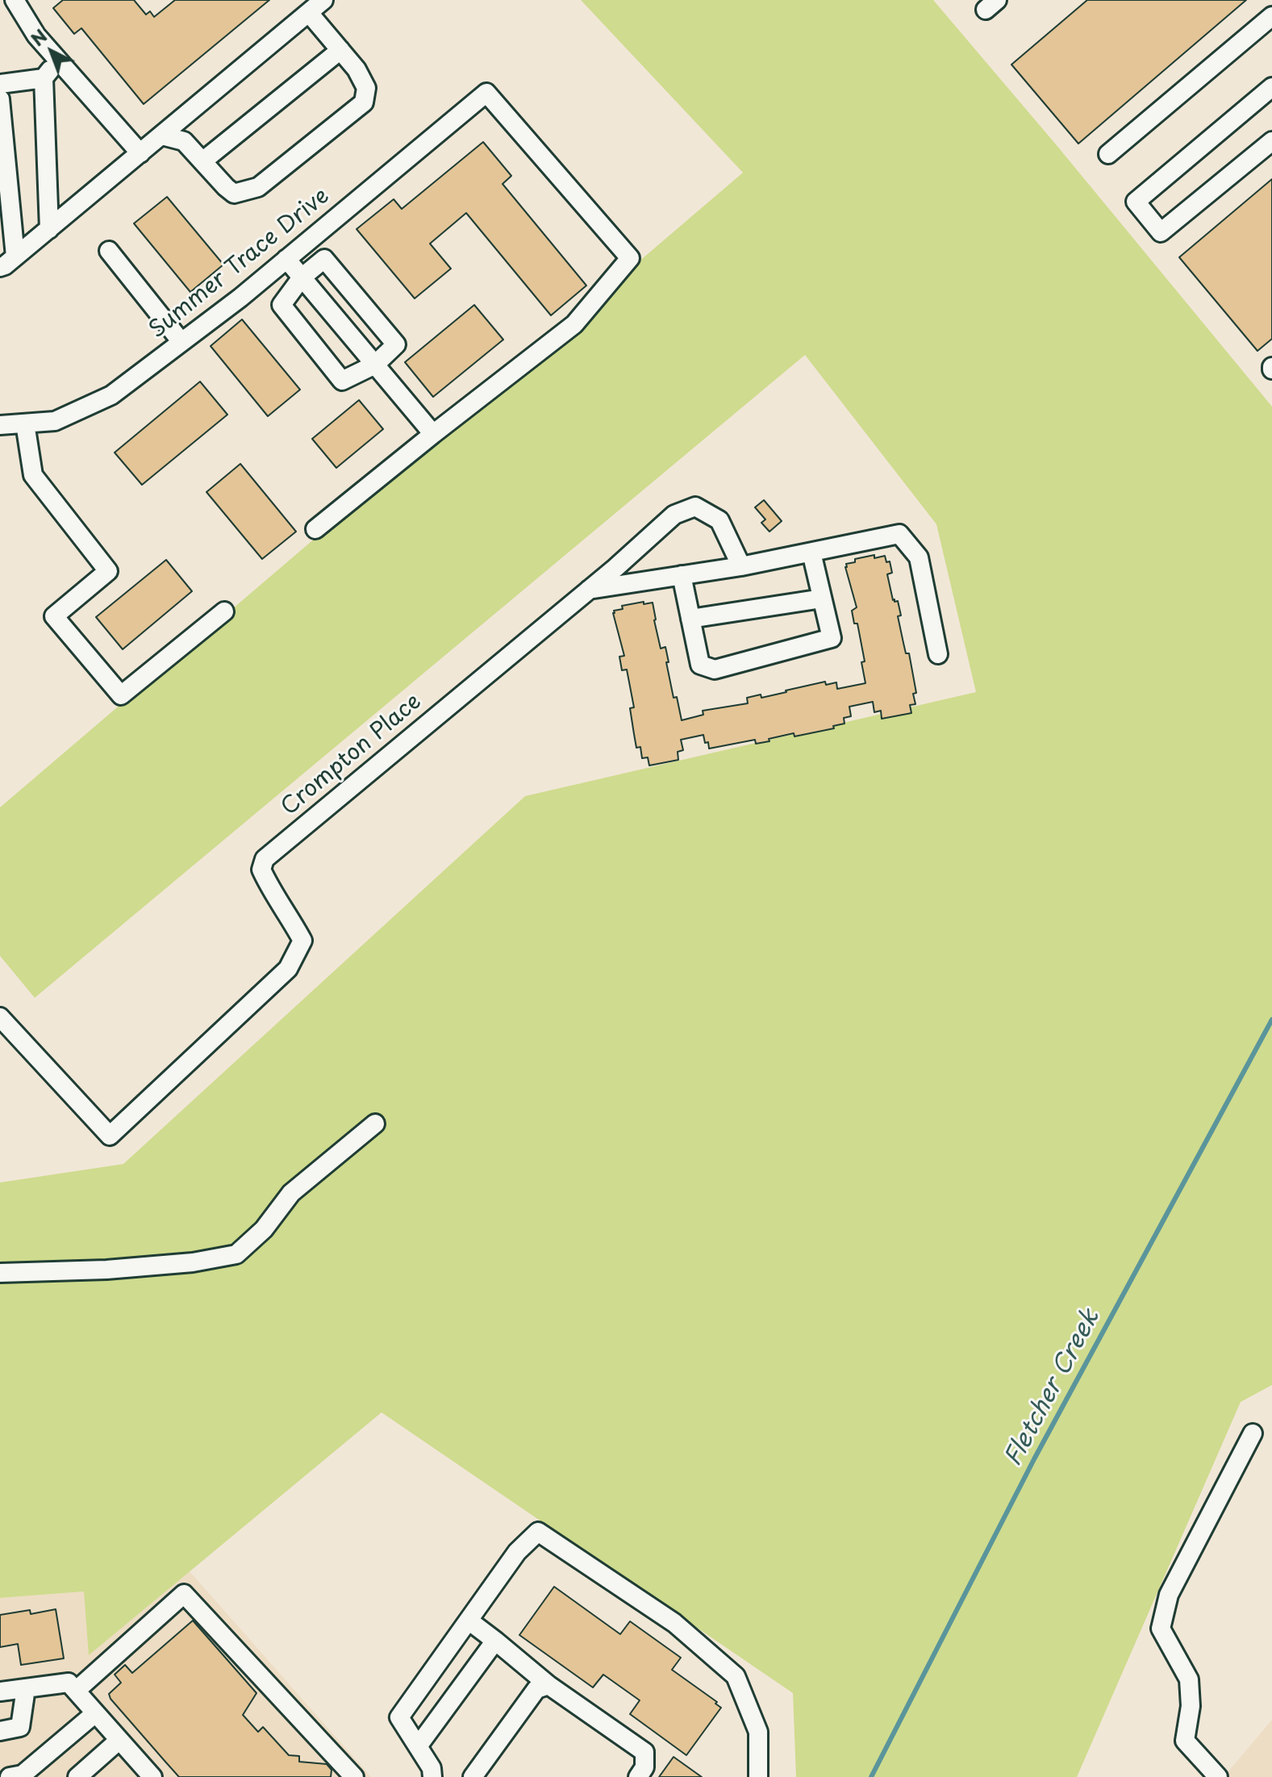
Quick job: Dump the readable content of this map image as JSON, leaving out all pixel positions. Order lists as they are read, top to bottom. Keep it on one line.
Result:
{"streets":{"street":["Summer Trace Drive","Crompton Place"]},"water":["Fletcher Creek"],"north":"top left"}
